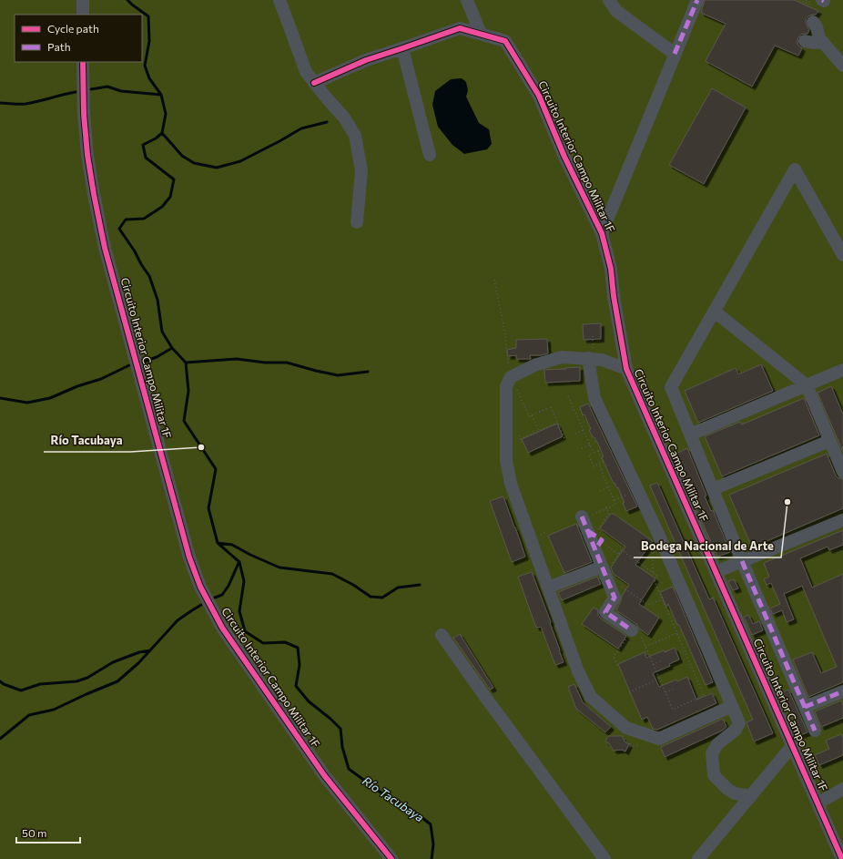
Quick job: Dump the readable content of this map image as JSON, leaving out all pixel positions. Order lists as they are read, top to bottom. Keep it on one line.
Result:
{"streets":{"street":["Circuito Interior Campo Militar 1F"]},"water":["Río Tacubaya"],"places":["Río Tacubaya","Bodega Nacional de Arte"],"legend":["Cycle path","Path"],"scale_bar":"50 m"}
